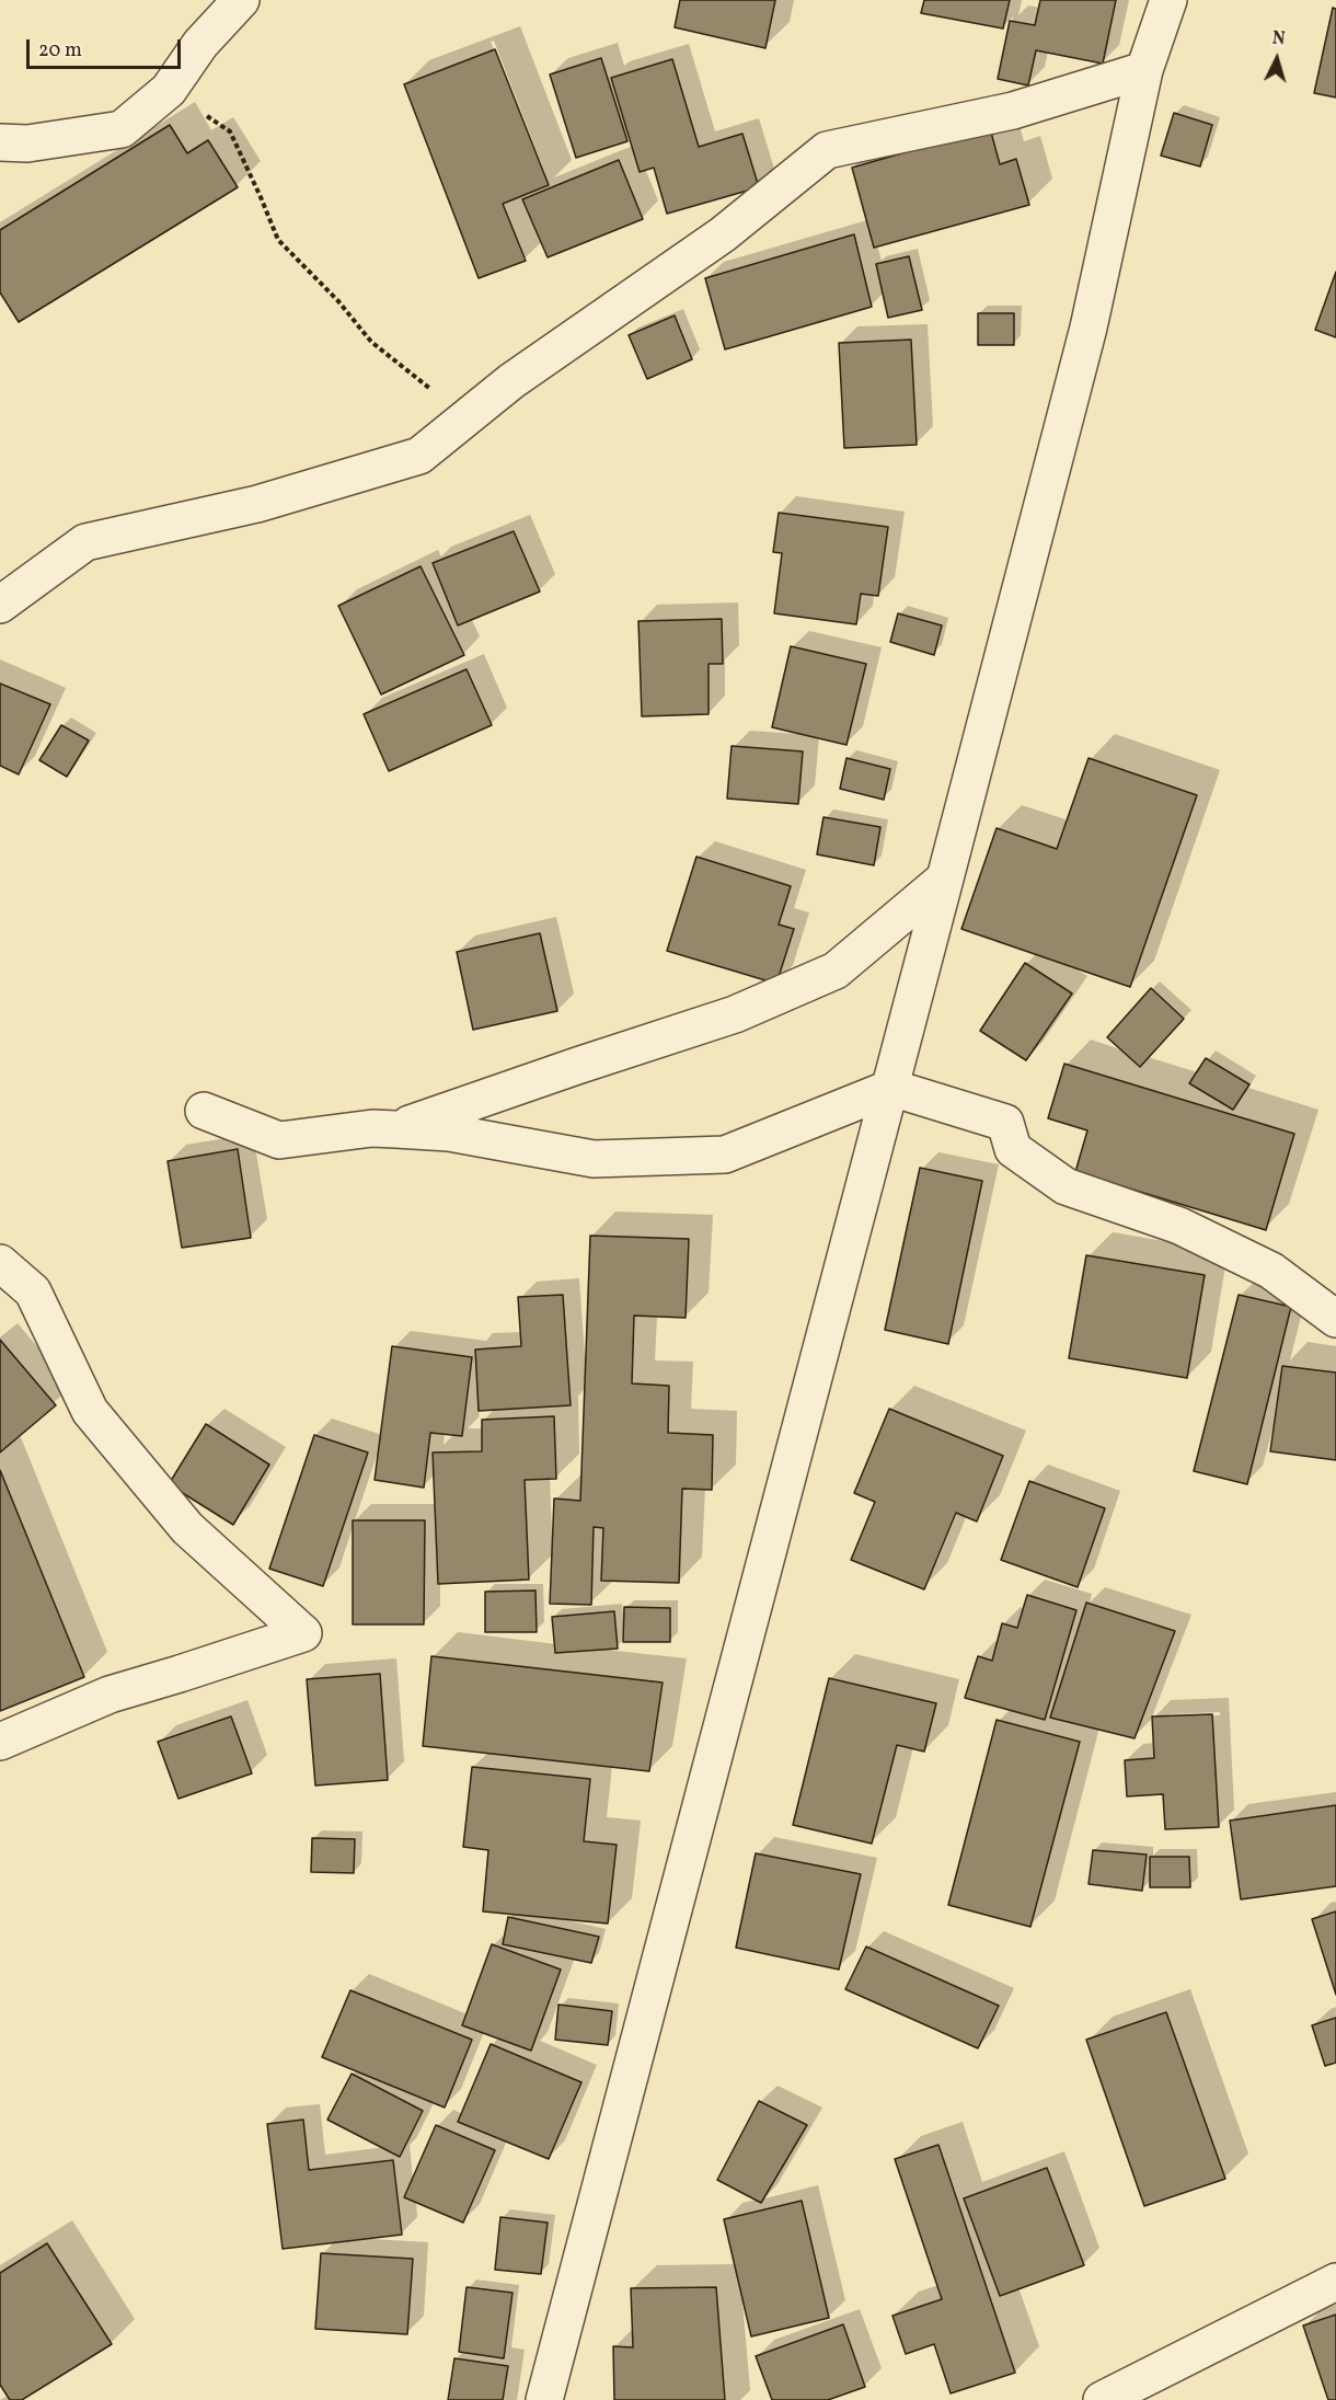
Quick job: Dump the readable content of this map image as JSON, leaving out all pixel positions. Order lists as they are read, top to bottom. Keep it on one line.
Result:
{"scale_bar":"20 m","north":"top"}
